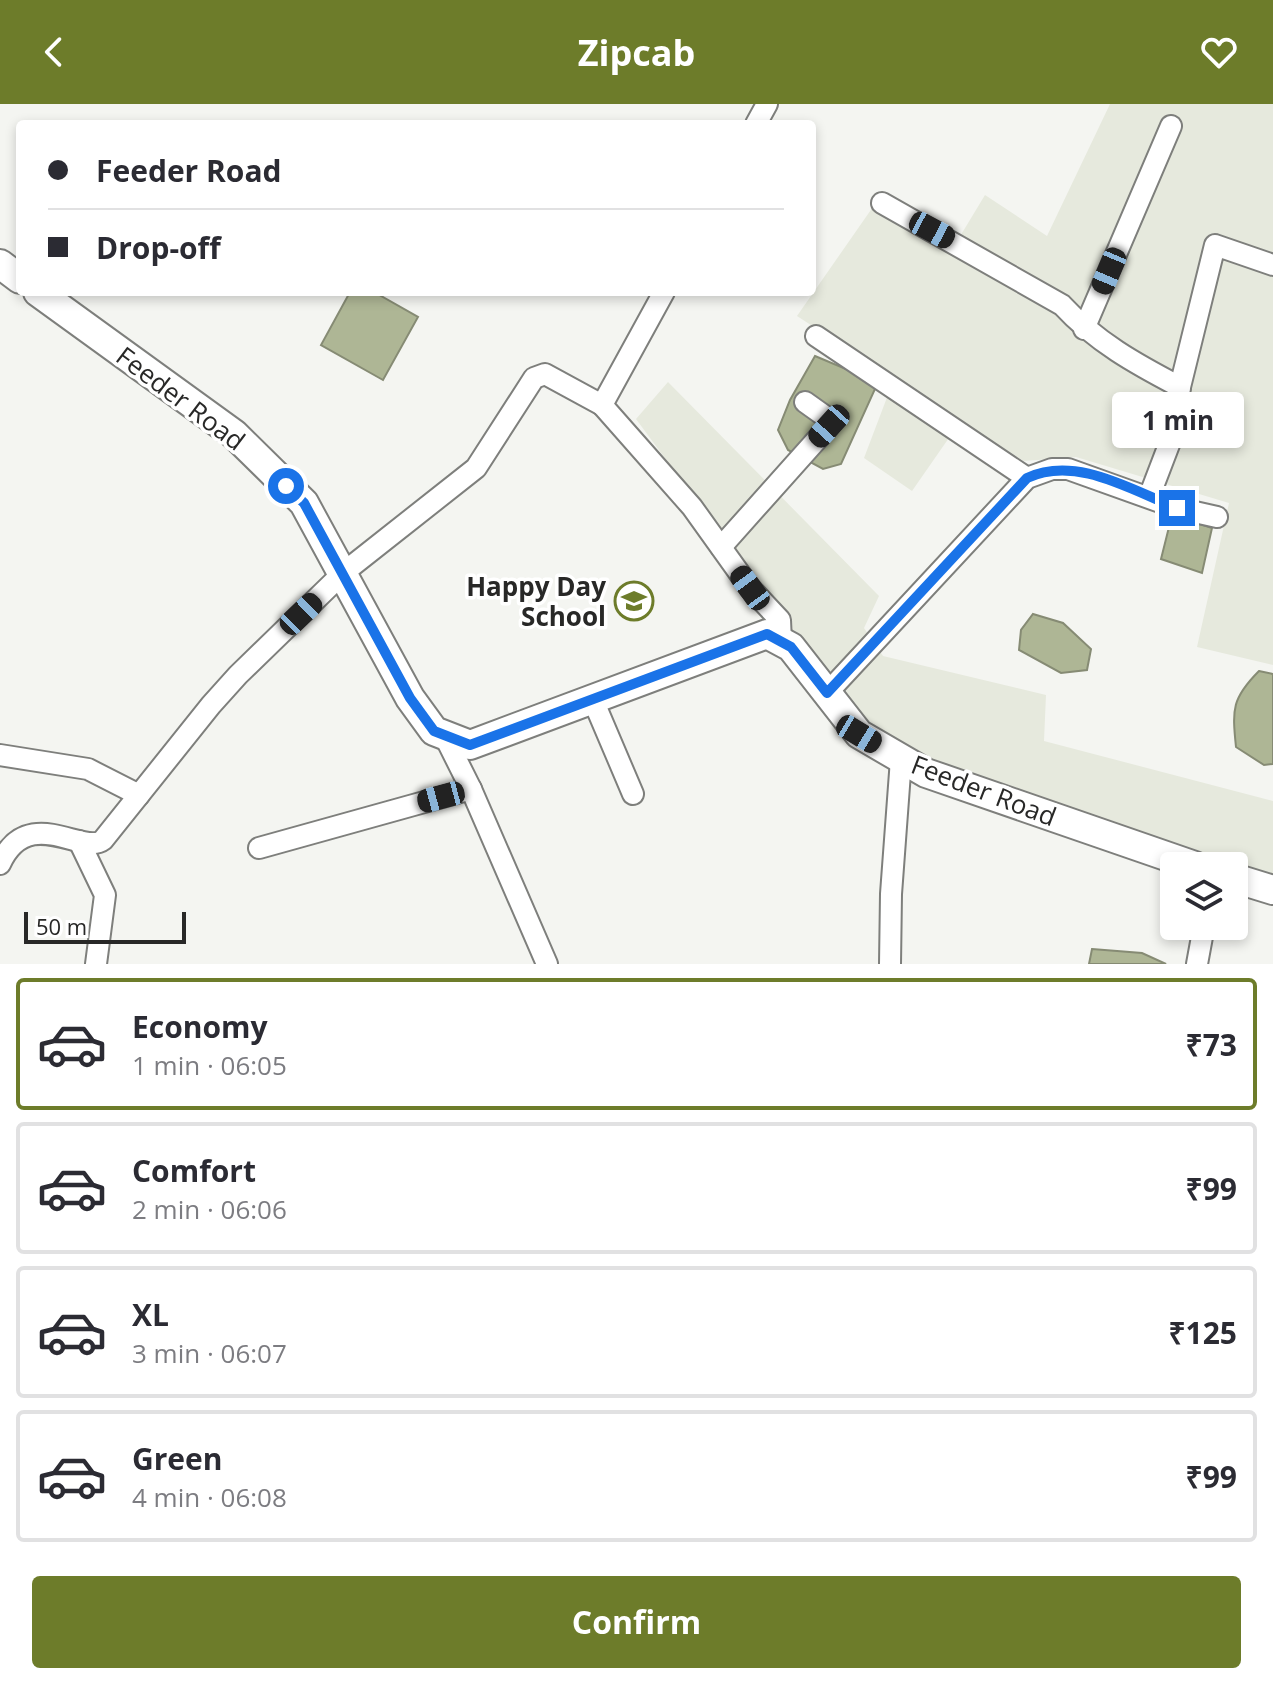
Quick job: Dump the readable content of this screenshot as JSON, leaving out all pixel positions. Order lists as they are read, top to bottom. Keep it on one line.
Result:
{"streets":{"street":["Feeder Road"]},"places":{"school or university":["Happy Day School"]},"scale_bar":"50 m","page":{"header":"Zipcab","banner":["Feeder Road","Drop-off"],"bubble":"1 min","scale":"50 m","list":[{"name":"Economy","note":"1 min · 06:05","value":"₹73"},{"name":"Comfort","note":"2 min · 06:06","value":"₹99"},{"name":"XL","note":"3 min · 06:07","value":"₹125"},{"name":"Green","note":"4 min · 06:08","value":"₹99"}],"buttons":"Confirm"}}
